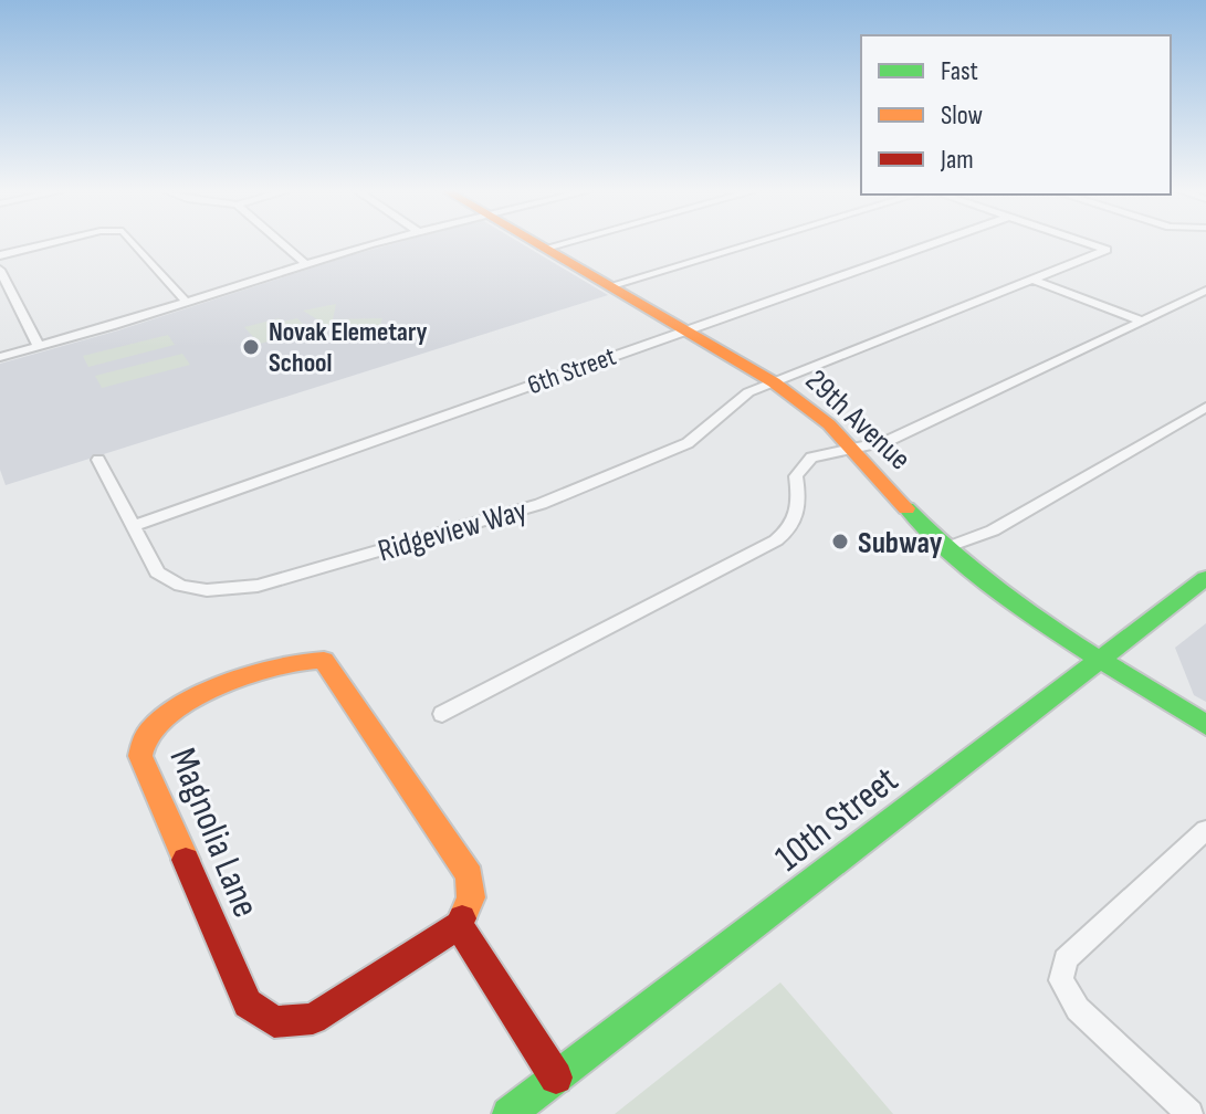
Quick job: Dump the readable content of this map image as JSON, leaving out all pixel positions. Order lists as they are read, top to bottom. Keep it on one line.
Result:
{"streets":{"street":["6th Street","29th Avenue","Ridgeview Way","10th Street","Magnolia Lane"]},"crossings":[["6th Street","29th Avenue"],["6th Street","Ridgeview Way"],["29th Avenue","Ridgeview Way"],["29th Avenue","10th Street"]],"places":["Novak Elemetary School","Subway"],"legend":["Fast","Slow","Jam"]}
